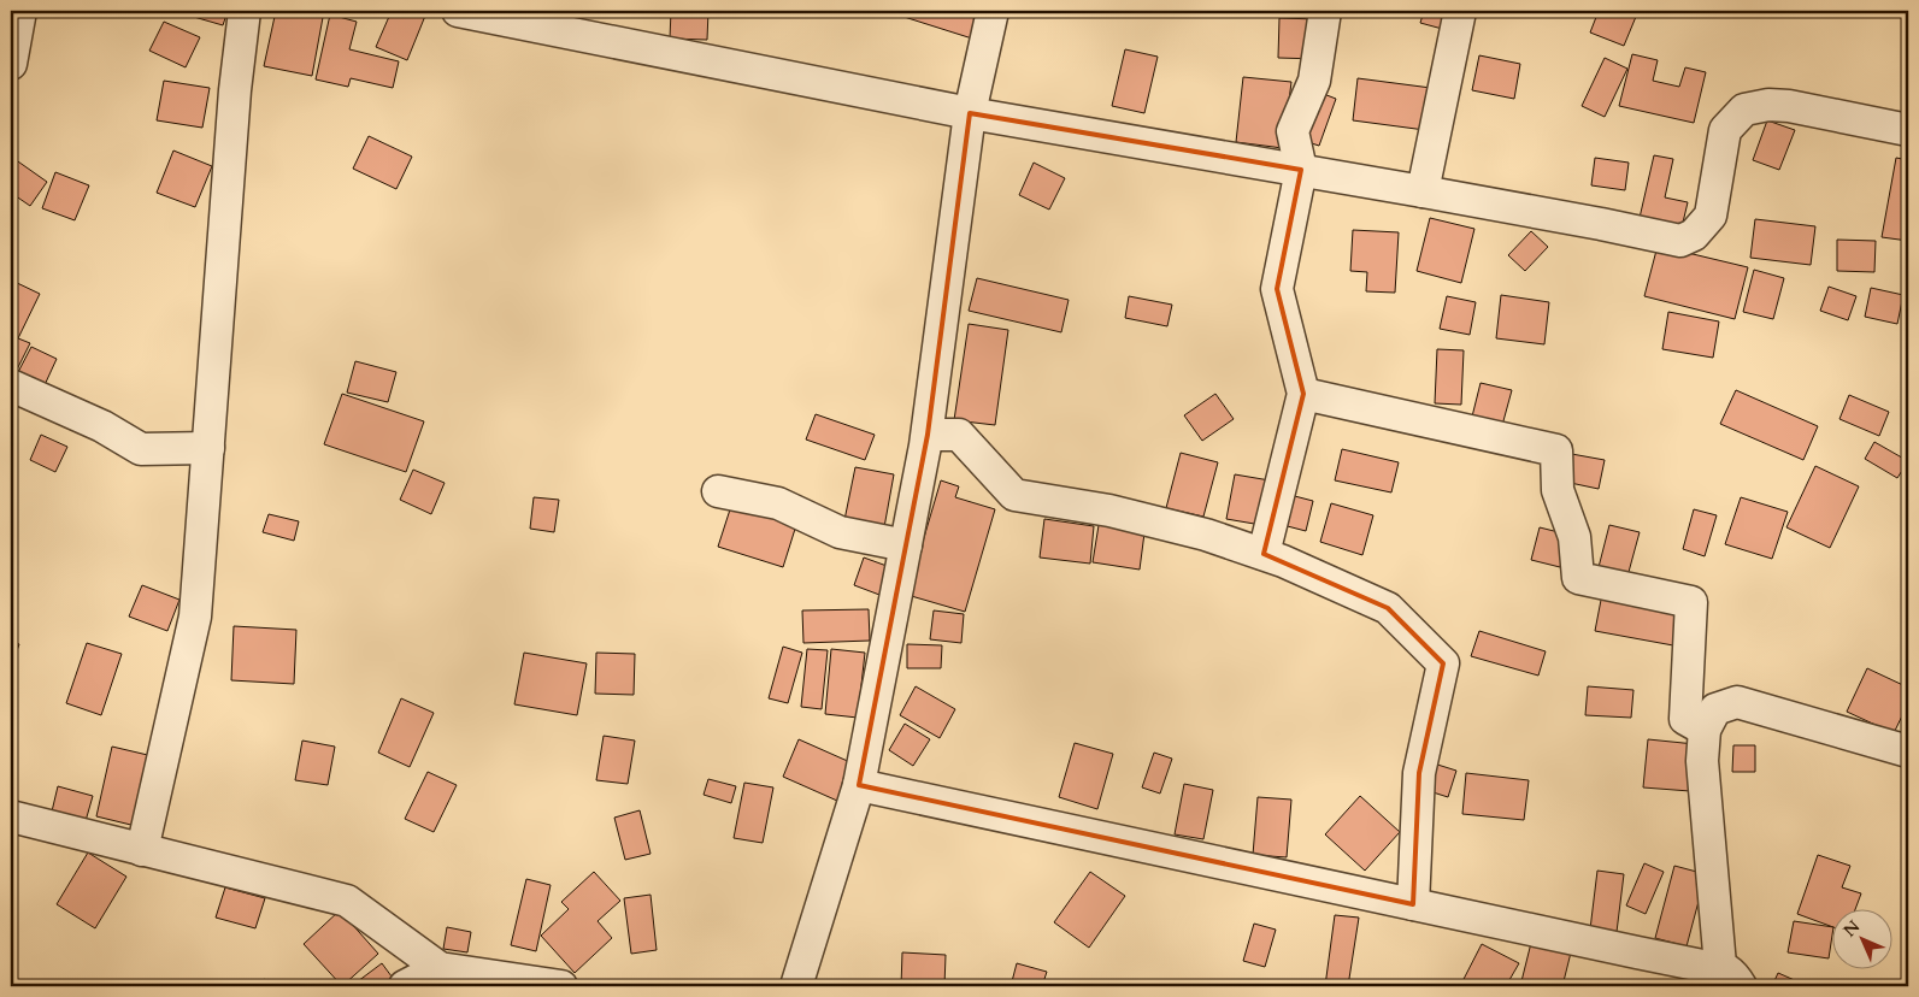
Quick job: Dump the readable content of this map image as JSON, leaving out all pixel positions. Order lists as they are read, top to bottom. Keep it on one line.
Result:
{"north":"top left"}
